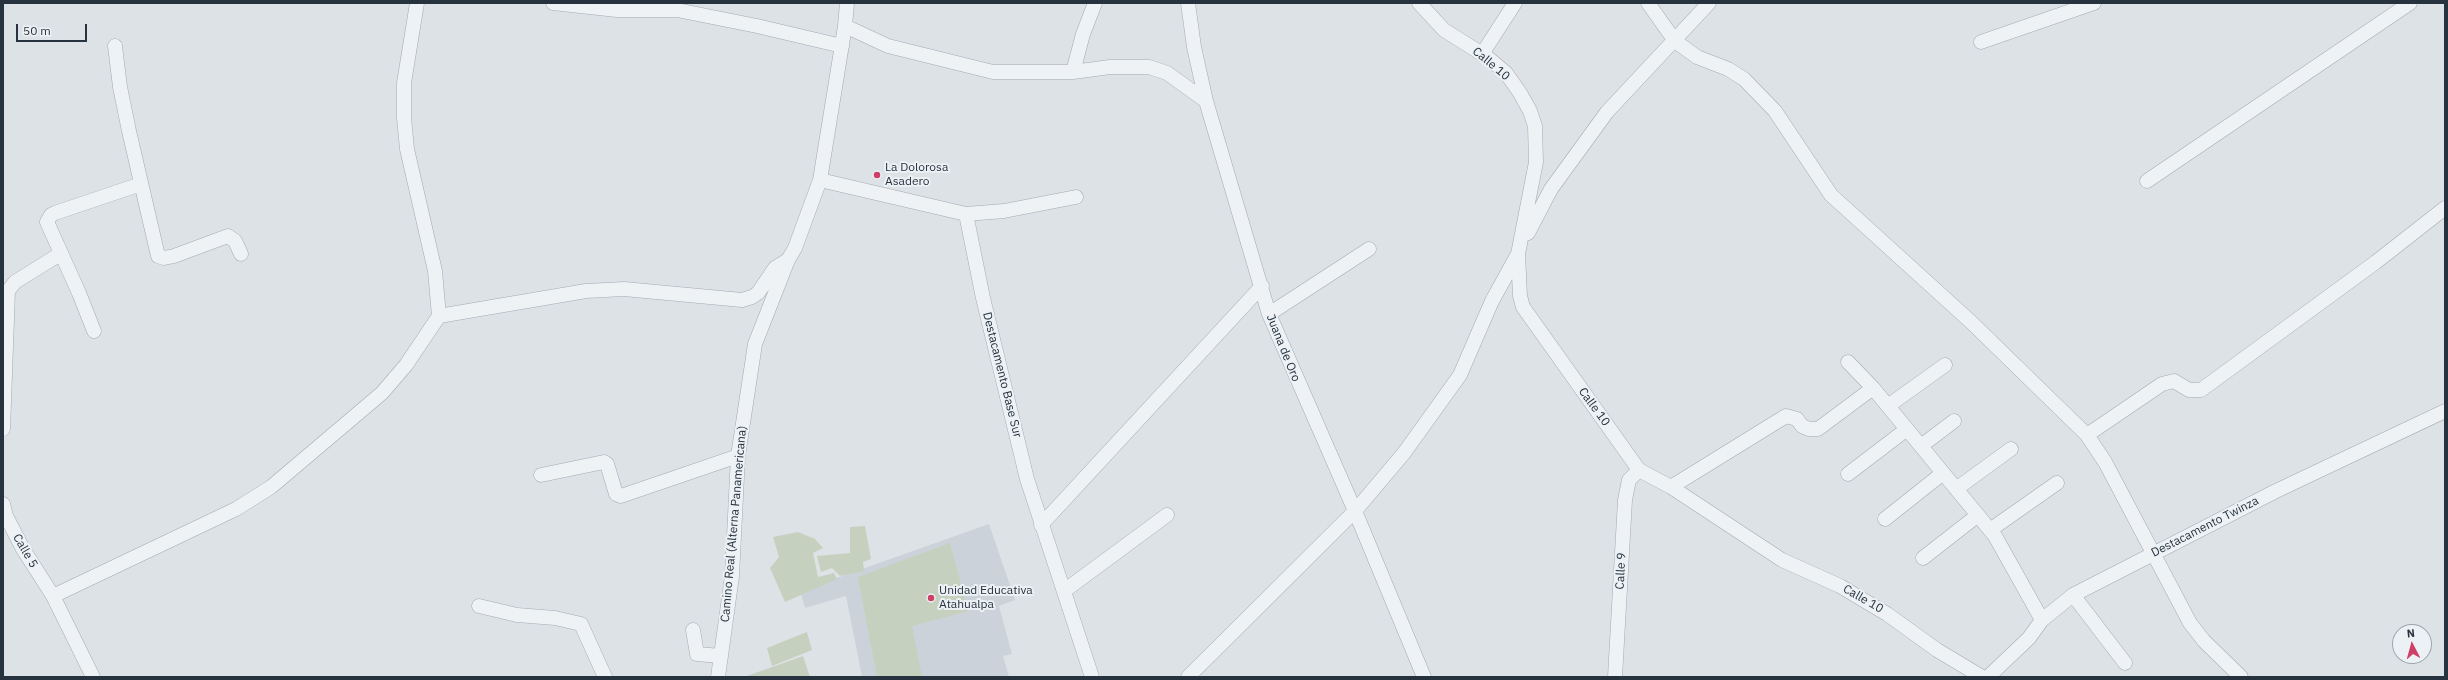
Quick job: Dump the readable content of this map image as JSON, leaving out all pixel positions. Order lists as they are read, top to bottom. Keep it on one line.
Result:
{"streets":{"street":["Calle 10","Juana de Oro","Destacamento Base Sur","Camino Real (Alterna Panamericana)","Destacamento Twinza","Calle 5","Calle 9"]},"crossings":[["Calle 10","Calle 9"]],"places":["La Dolorosa Asadero","Unidad Educativa Atahualpa"],"scale_bar":"50 m","north":"top"}
